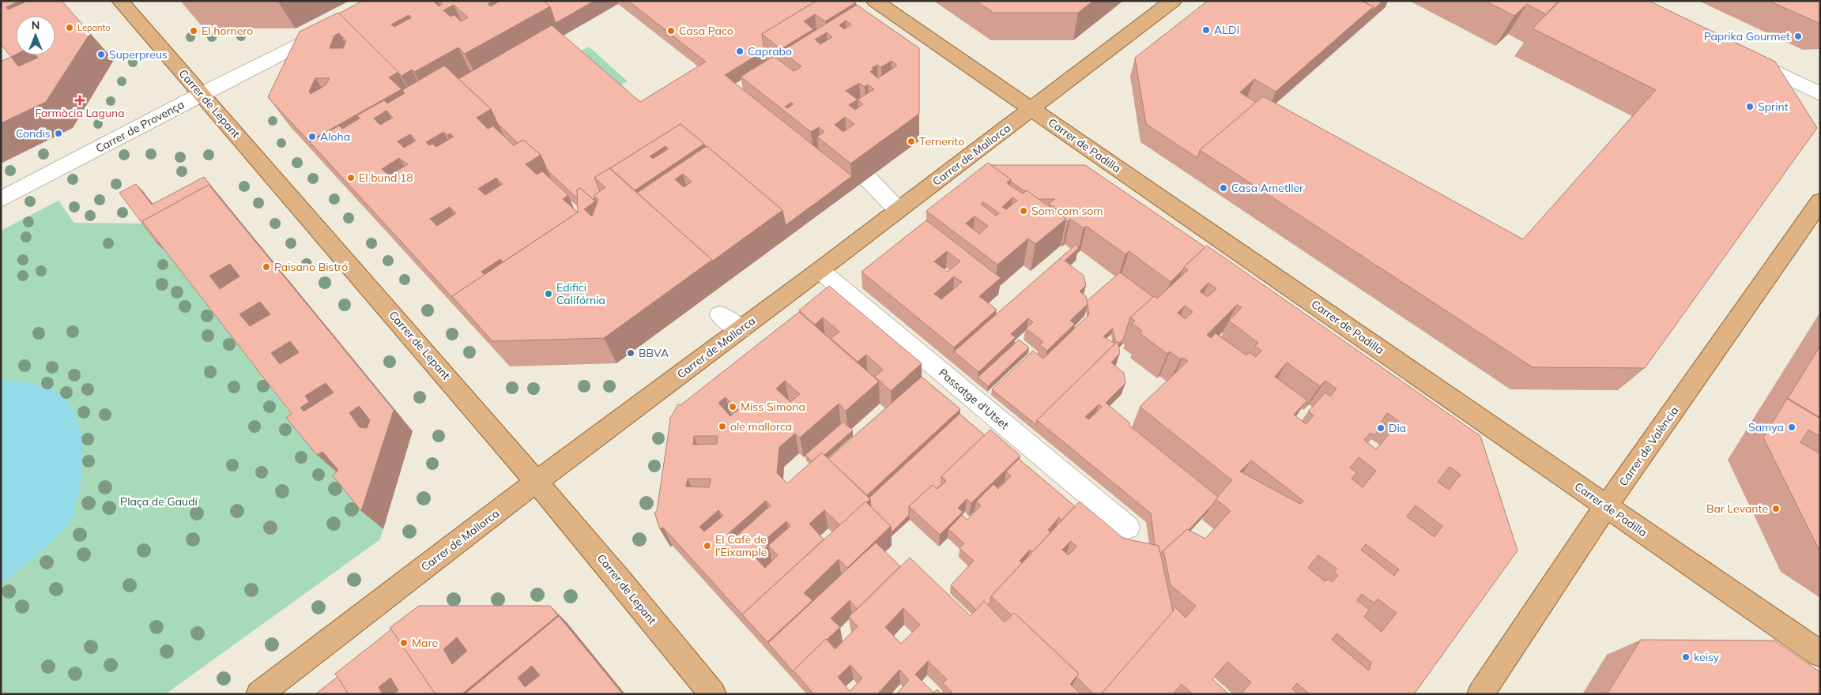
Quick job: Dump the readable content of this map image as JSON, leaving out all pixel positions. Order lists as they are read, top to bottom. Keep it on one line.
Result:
{"streets":{"main road":["Carrer de Lepant","Carrer de Padilla","Carrer de Mallorca","Carrer de València"],"street":["Carrer de Provença","Passatge d'Utset"]},"crossings":[["Carrer de Lepant","Carrer de Provença"],["Carrer de Lepant","Carrer de Mallorca"],["Carrer de Padilla","Carrer de Mallorca"],["Carrer de Padilla","Carrer de València"],["Carrer de Mallorca","Passatge d'Utset"]],"parks":["Plaça de Gaudí"],"places":{"other":["Lepanto","ALDI","El hornero","Casa Paco","Paprika Gourmet","Caprabo","Superpreus","Sprint","Condis","Aloha","Ternerito","El bund 18","Casa Ametller","Som com som","Paisano Bistró","Edifici Califórnia","BBVA","Miss Simona","ole mallorca","Samya","Dia","Bar Levante","El Cafè de l'Eixample","Mare","keisy"],"health":["Farmàcia Laguna"]},"north":"top"}
